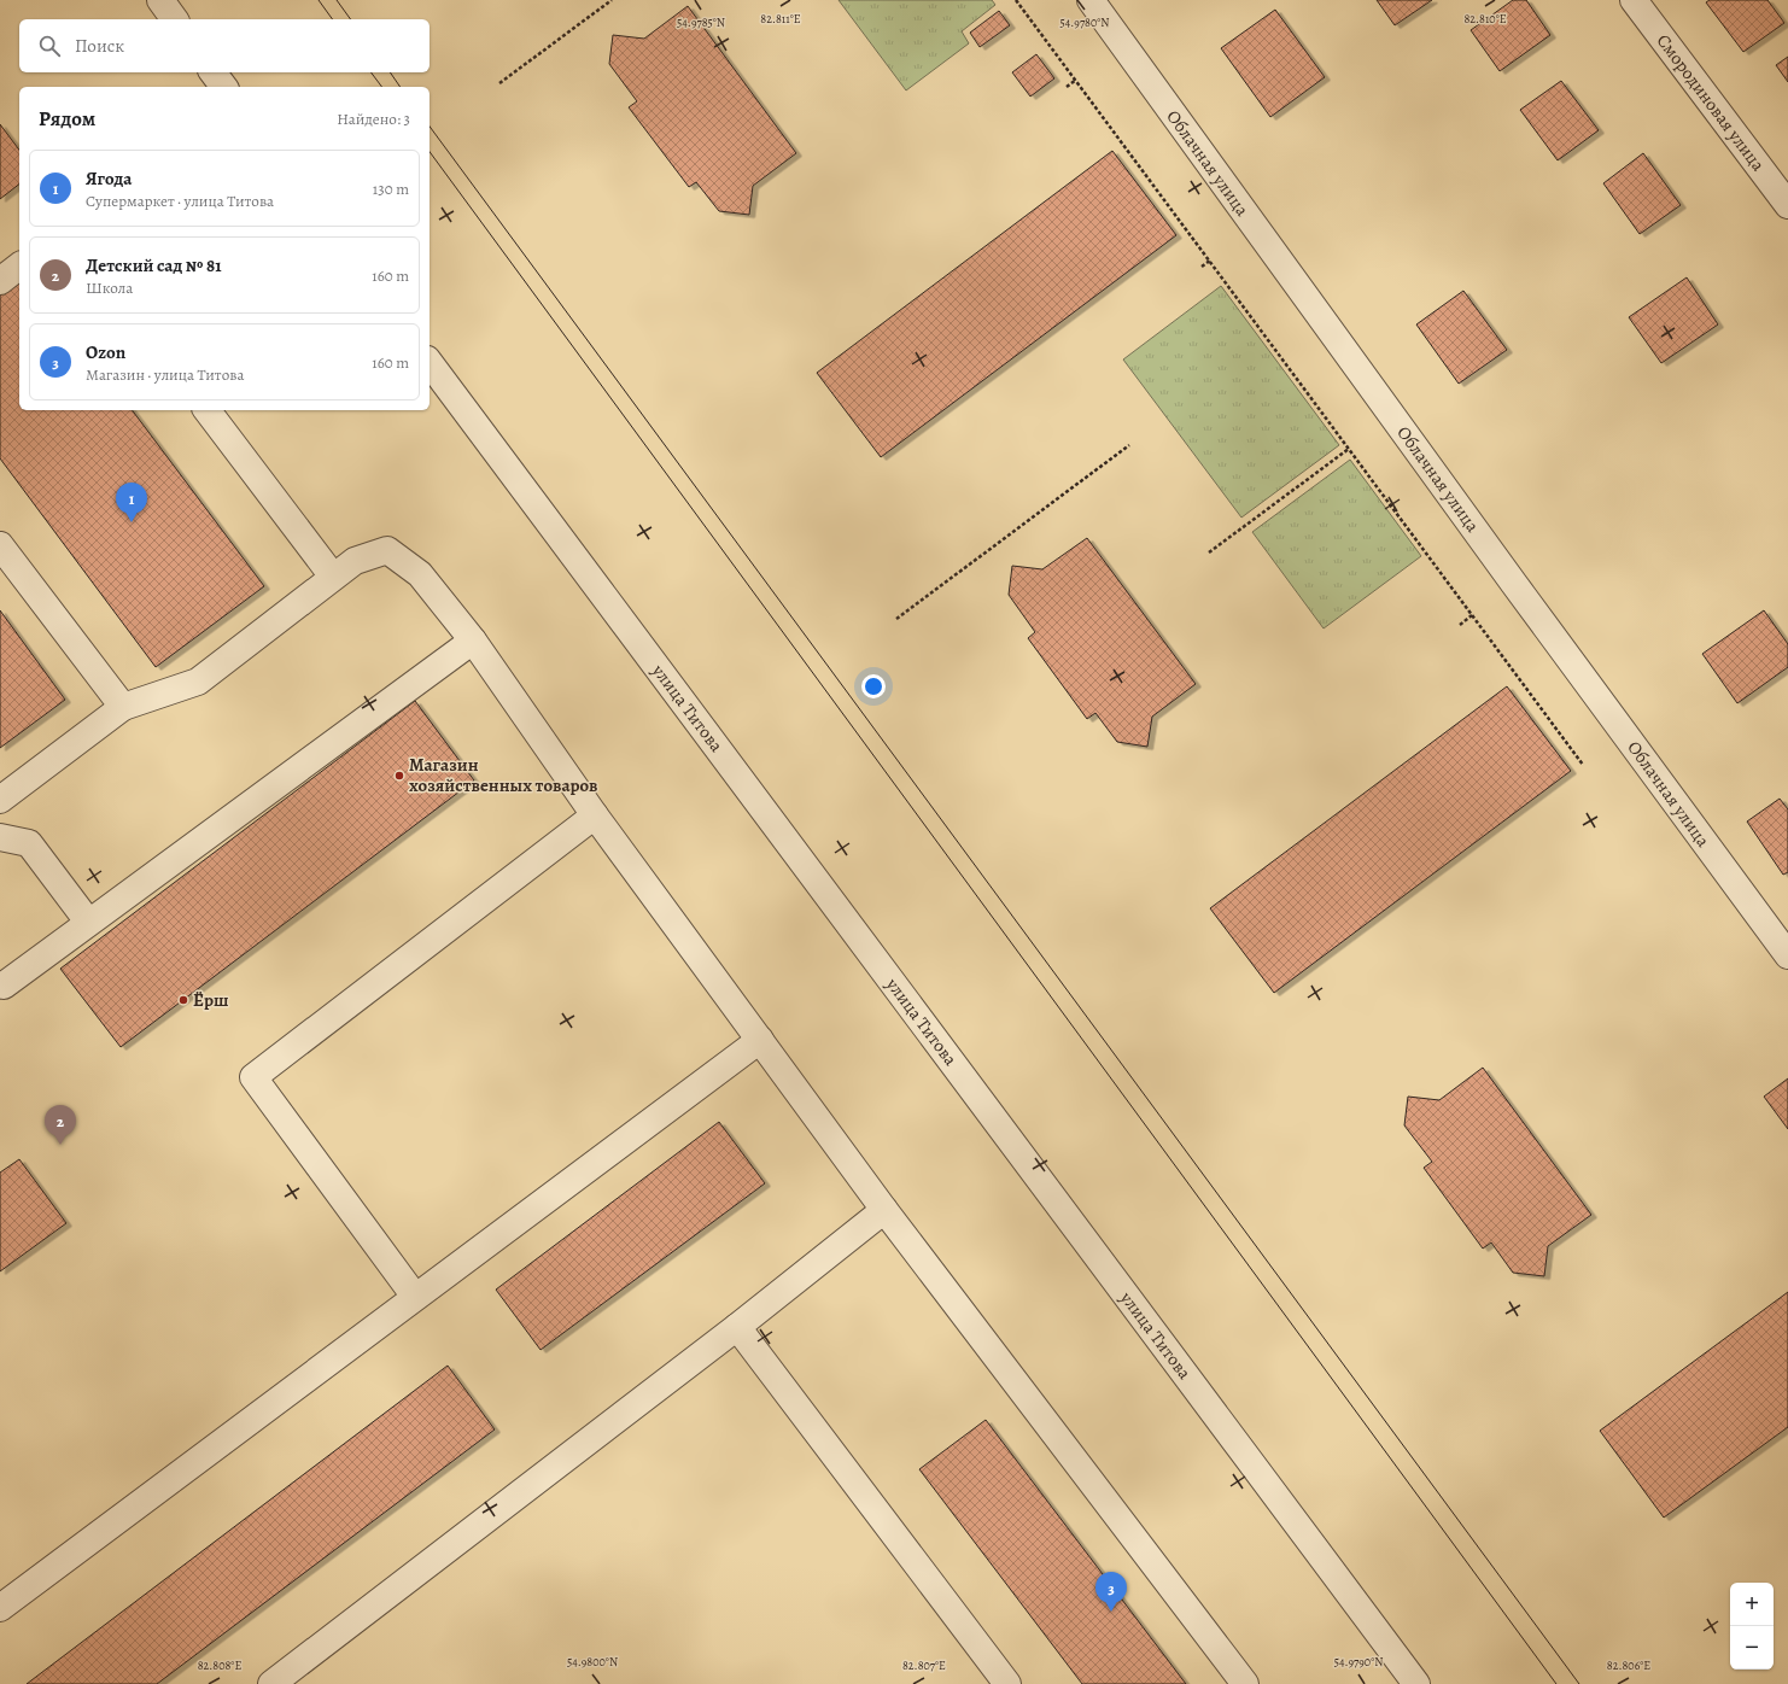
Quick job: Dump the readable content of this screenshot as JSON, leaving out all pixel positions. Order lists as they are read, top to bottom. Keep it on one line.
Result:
{"streets":{"street":["Смородиновая улица","Облачная улица","улица Титова"]},"places":["Магазин хозяйственных товаров","Ёрш"],"page":{"search":"Поиск","heading":["Рядом","Найдено: 3"],"list":[{"mark":"1","name":"Ягода","note":"Супермаркет · улица Титова","value":"130 m"},{"mark":"2","name":"Детский сад № 81","note":"Школа","value":"160 m"},{"mark":"3","name":"Ozon","note":"Магазин · улица Титова","value":"160 m"}],"pins":["1","2","3"],"map_buttons":["+","−"]},"coordinates":["82.811°E","82.810°E","54.9785°N","54.9780°N","54.9800°N","54.9790°N","82.808°E","82.807°E","82.806°E"]}
